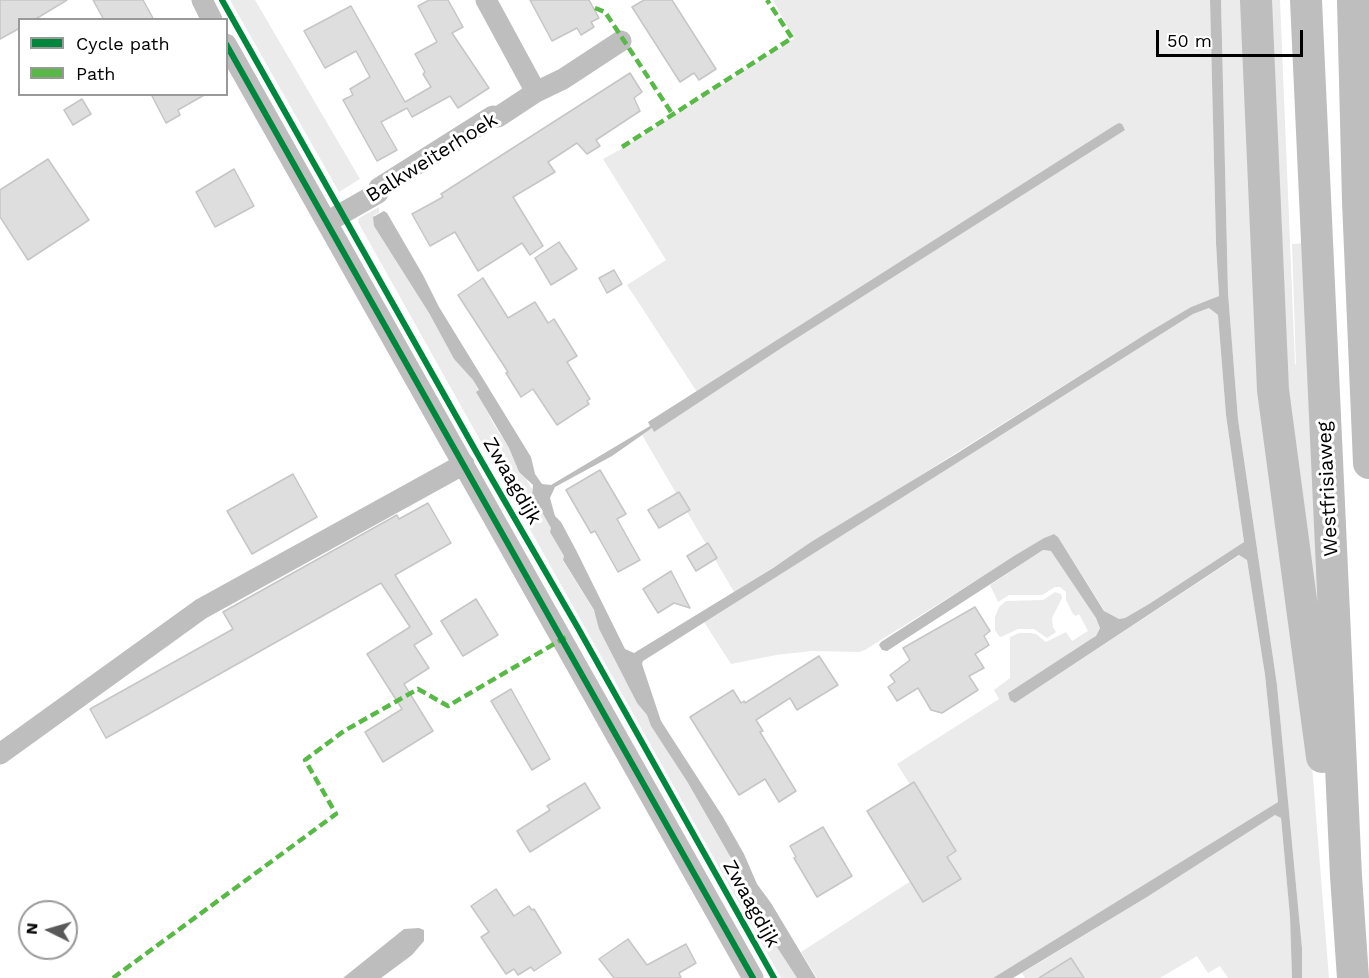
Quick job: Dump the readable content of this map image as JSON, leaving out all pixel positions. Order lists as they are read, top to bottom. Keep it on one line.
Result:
{"streets":{"highway":["Westfrisiaweg"],"street":["Balkweiterhoek","Zwaagdijk"]},"crossings":[["Balkweiterhoek","Zwaagdijk"]],"legend":["Cycle path","Path"],"scale_bar":"50 m","north":"left"}
